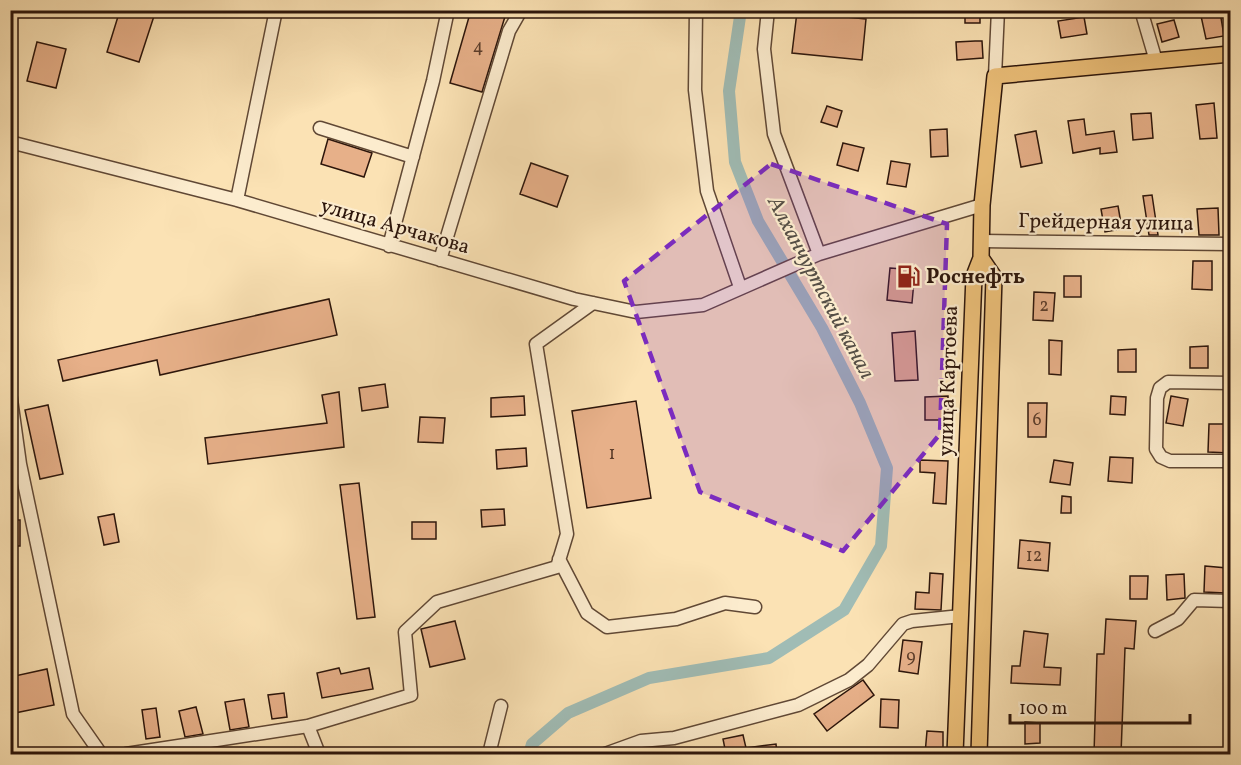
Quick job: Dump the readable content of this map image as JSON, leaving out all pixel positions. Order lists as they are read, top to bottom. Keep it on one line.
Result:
{"streets":{"main road":["улица Картоева"],"street":["Грейдерная улица","улица Арчакова"]},"water":["Алханчуртский канал"],"places":{"fuel station":["Роснефть"]},"house_numbers":["4","2","6","1","12","9"],"scale_bar":"100 m"}
